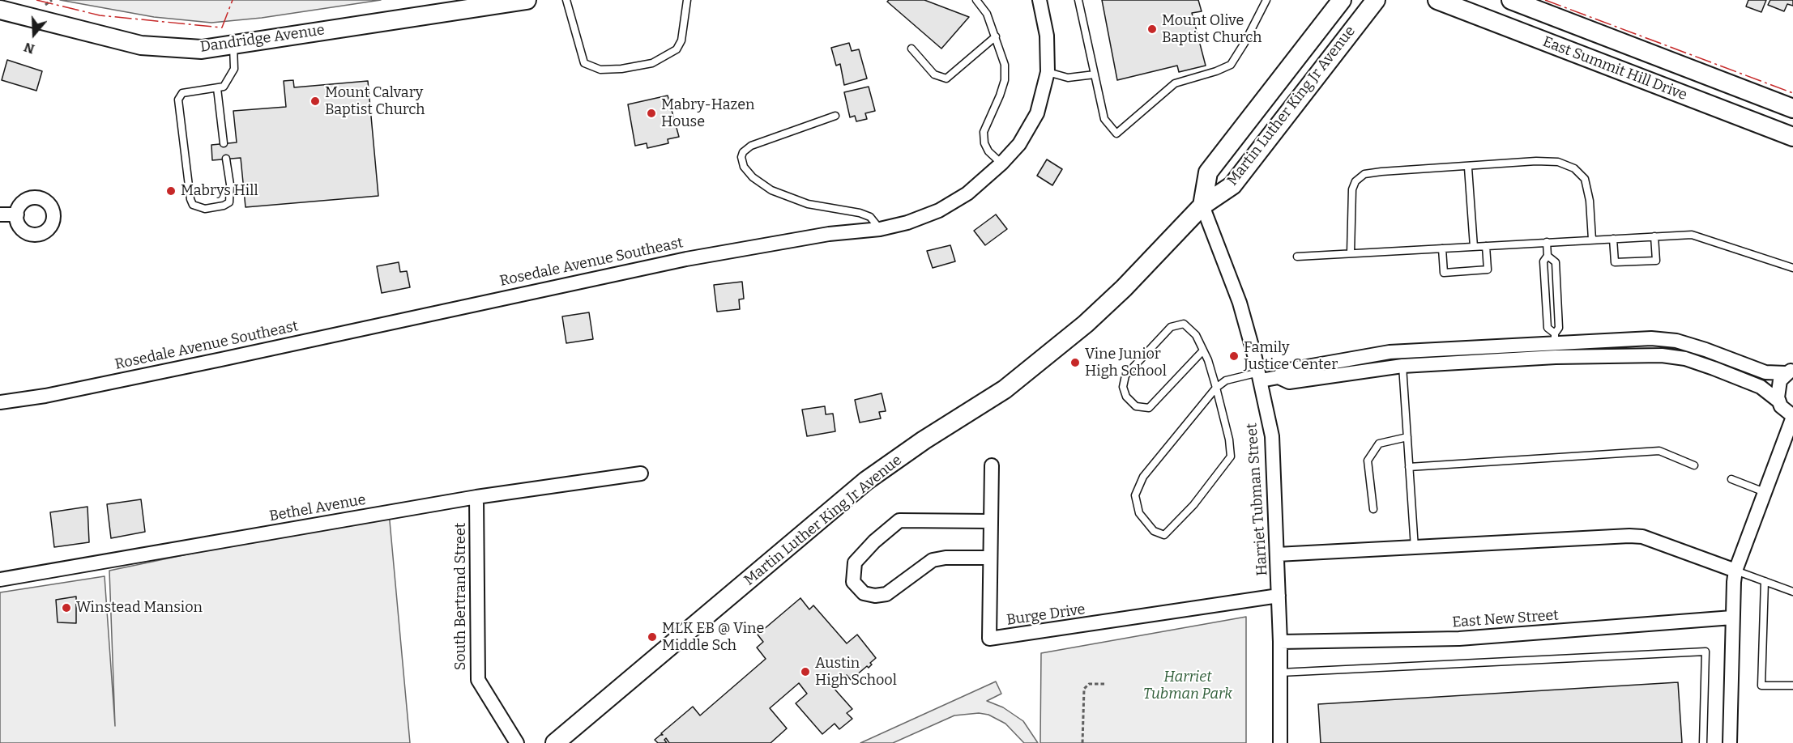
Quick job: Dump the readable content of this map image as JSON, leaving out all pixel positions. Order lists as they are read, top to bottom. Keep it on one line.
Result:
{"streets":{"main road":["Dandridge Avenue","East Summit Hill Drive","Martin Luther King Jr Avenue"],"street":["Rosedale Avenue Southeast","Harriet Tubman Street","Bethel Avenue","South Bertrand Street","Burge Drive","East New Street"]},"crossings":[["Martin Luther King Jr Avenue","Harriet Tubman Street"],["Harriet Tubman Street","Burge Drive"],["Harriet Tubman Street","East New Street"],["Bethel Avenue","South Bertrand Street"]],"parks":["Harriet Tubman Park"],"places":["Mount Olive Baptist Church","Mount Calvary Baptist Church","Mabry-Hazen House","Mabrys Hill","Family Justice Center","Vine Junior High School","Winstead Mansion","MLK EB @ Vine Middle Sch","Austin High School"],"north":"bottom"}
